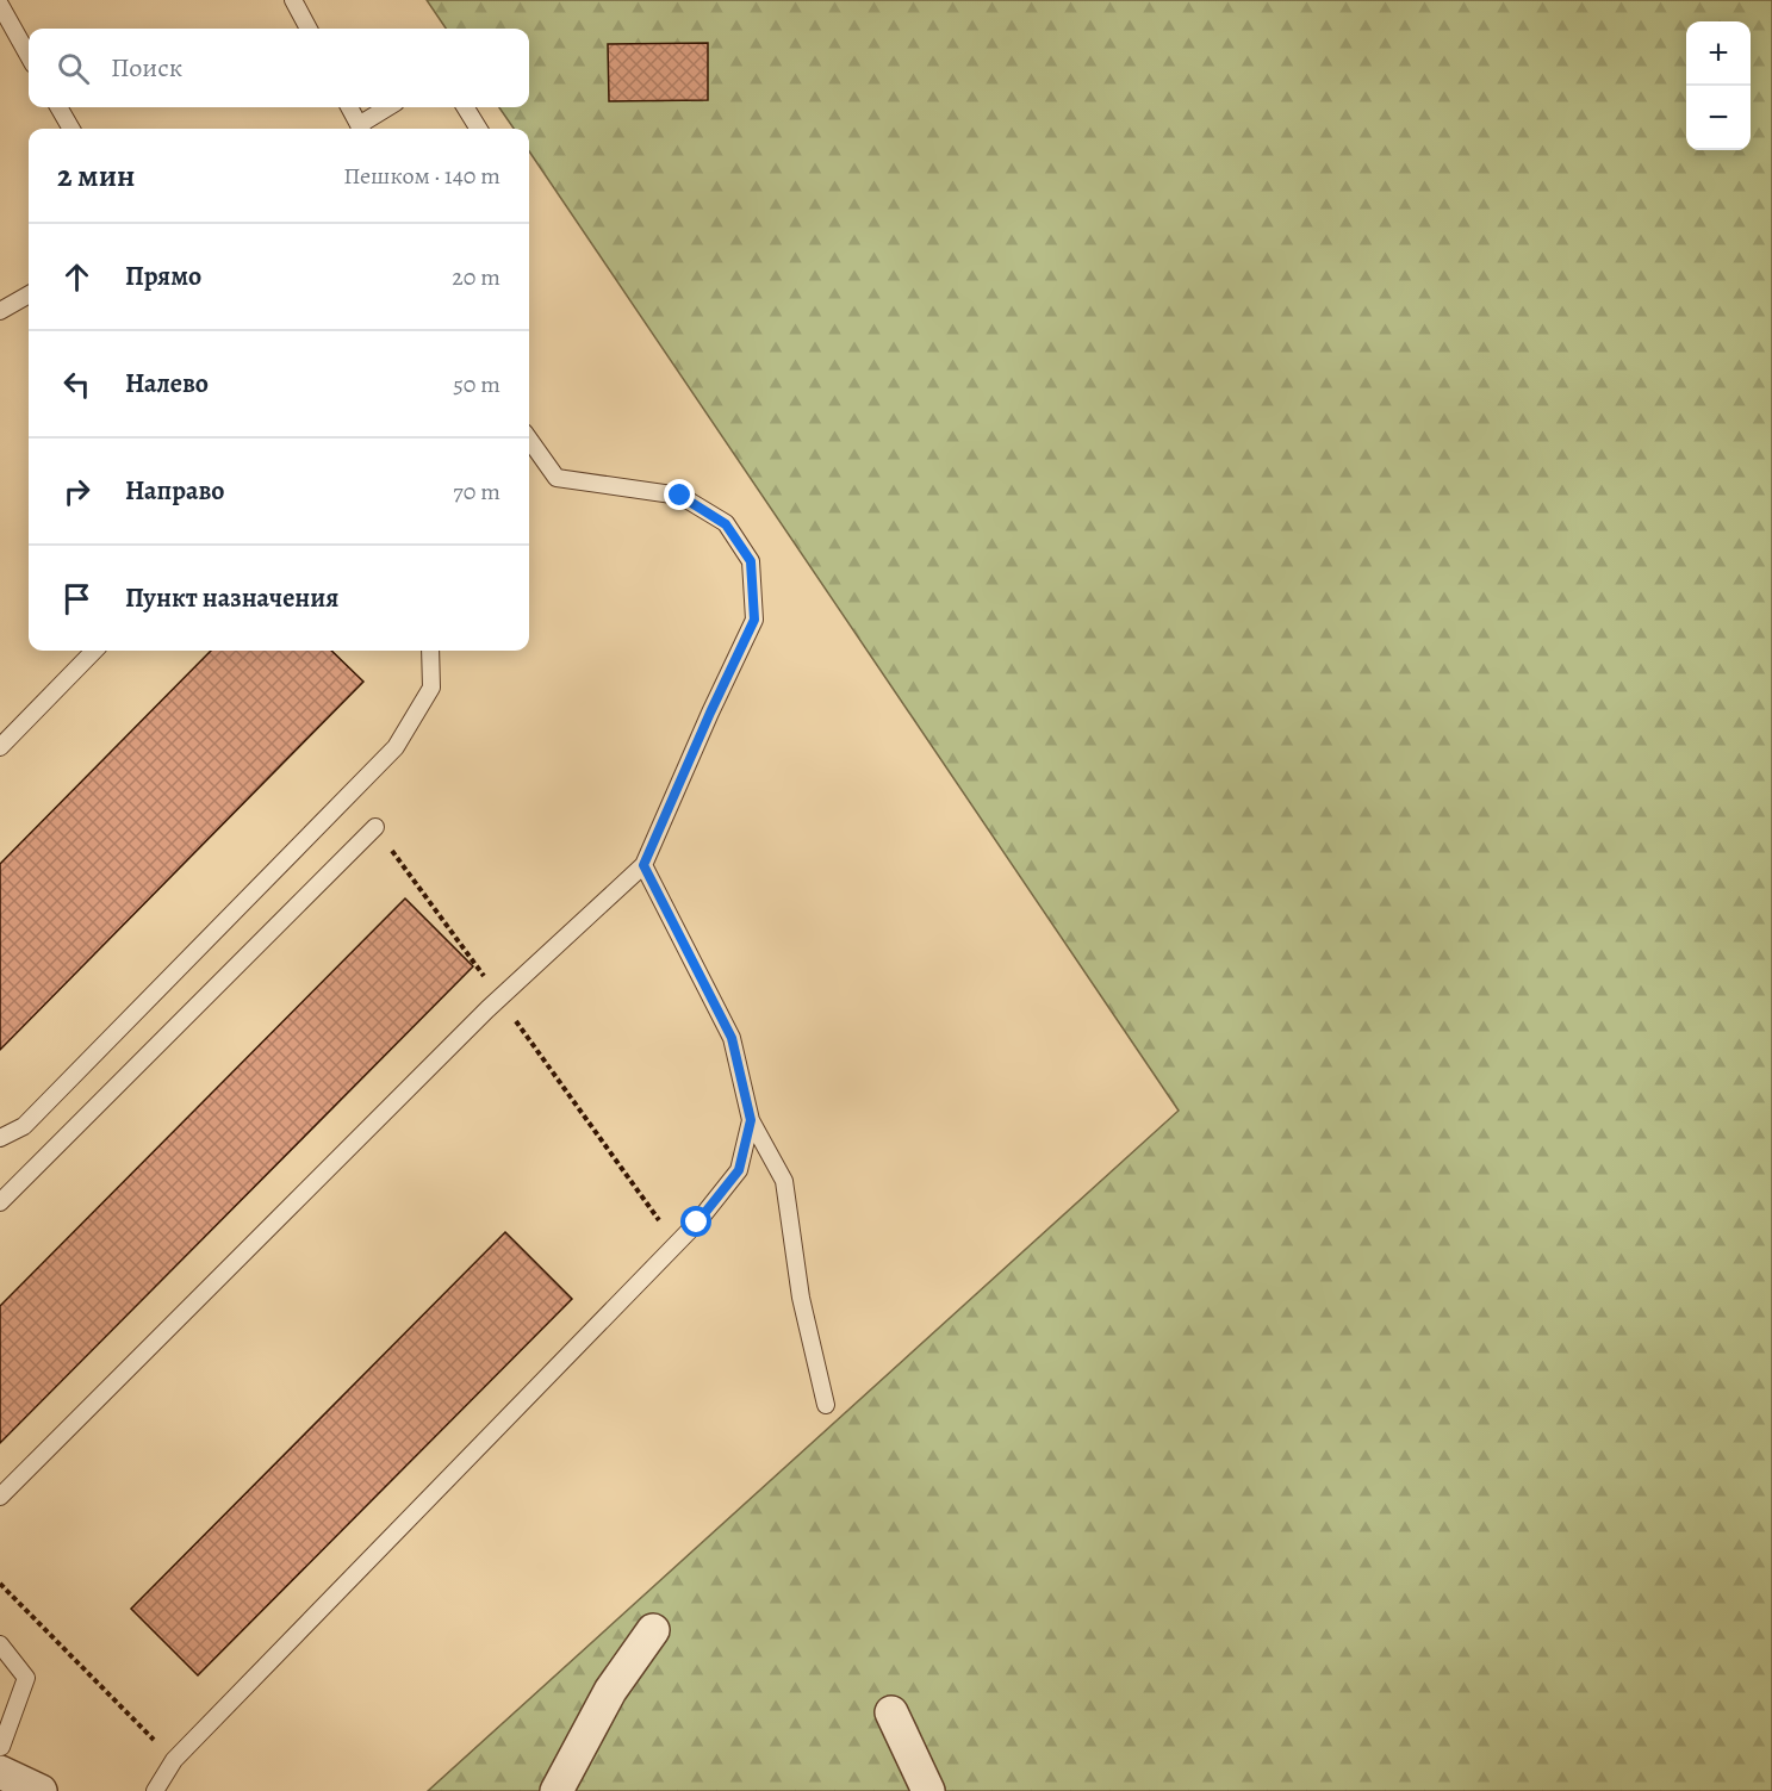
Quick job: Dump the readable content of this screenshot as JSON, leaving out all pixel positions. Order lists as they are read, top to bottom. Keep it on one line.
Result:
{"page":{"map_buttons":["+","−"],"search":"Поиск","heading":["2 мин","Пешком · 140 m"],"list":[["Прямо","20 m"],["Налево","50 m"],["Направо","70 m"],"Пункт назначения"]}}
